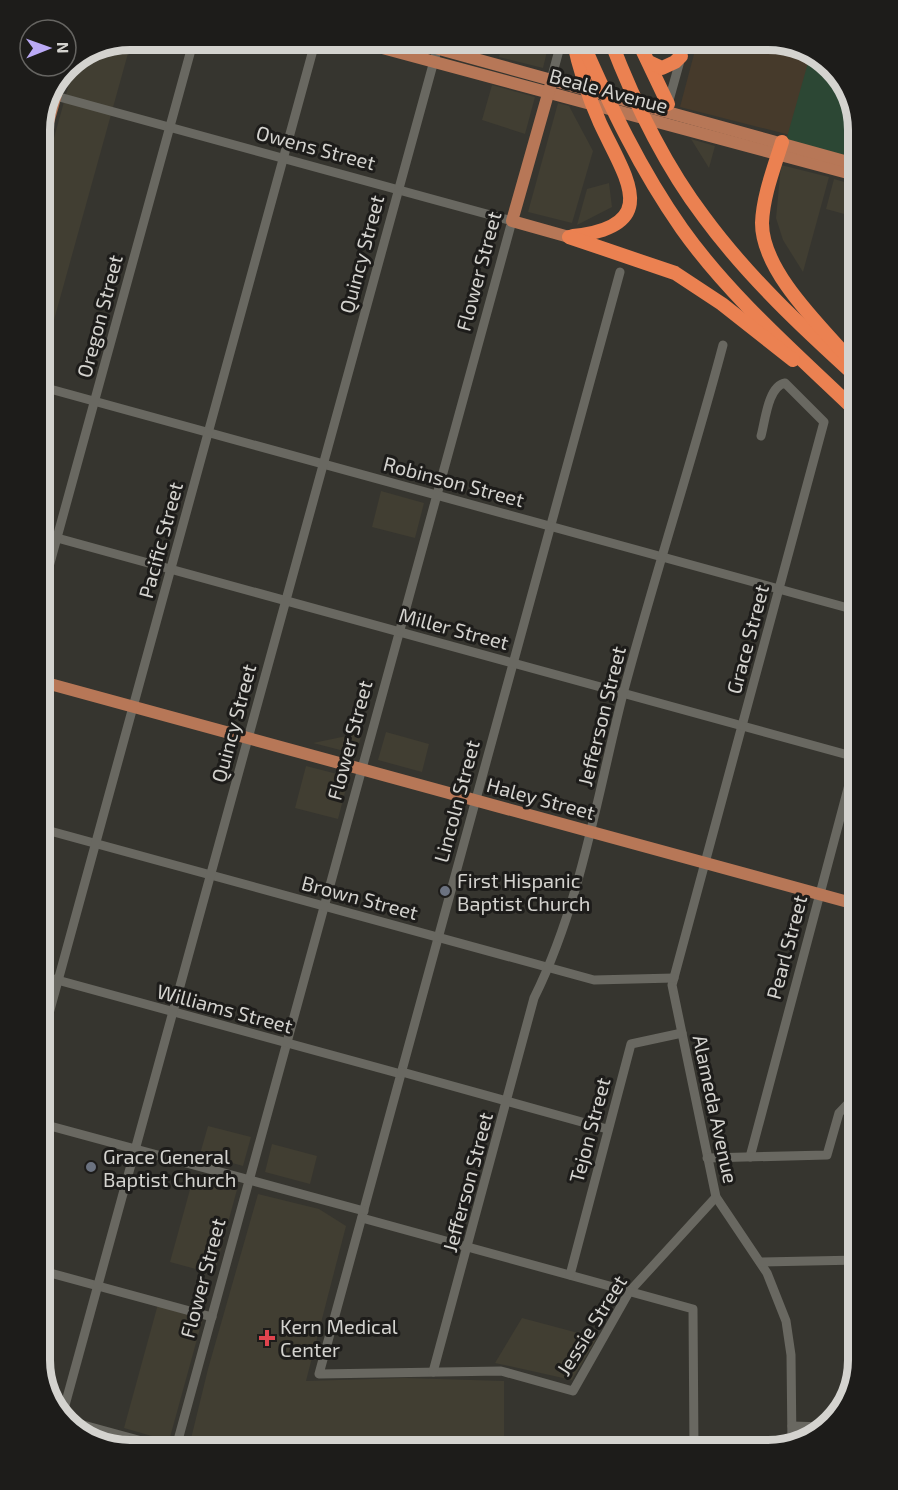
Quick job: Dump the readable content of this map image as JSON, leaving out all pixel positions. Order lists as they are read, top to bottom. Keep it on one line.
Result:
{"streets":{"main road":["Beale Avenue","Owens Street","Flower Street","Haley Street"],"street":["Quincy Street","Oregon Street","Robinson Street","Pacific Street","Miller Street","Grace Street","Jefferson Street","Lincoln Street","Brown Street","Pearl Street","Williams Street","Alameda Avenue","Tejon Street","Jessie Street"]},"crossings":[["Beale Avenue","Quincy Street"],["Beale Avenue","Flower Street"],["Owens Street","Quincy Street"],["Owens Street","Flower Street"],["Owens Street","Oregon Street"],["Owens Street","Pacific Street"],["Quincy Street","Robinson Street"],["Quincy Street","Miller Street"],["Quincy Street","Haley Street"],["Quincy Street","Brown Street"],["Quincy Street","Williams Street"],["Flower Street","Robinson Street"],["Flower Street","Miller Street"],["Flower Street","Haley Street"],["Flower Street","Brown Street"],["Flower Street","Williams Street"],["Oregon Street","Robinson Street"],["Oregon Street","Miller Street"],["Robinson Street","Pacific Street"],["Robinson Street","Grace Street"],["Robinson Street","Jefferson Street"],["Robinson Street","Lincoln Street"],["Pacific Street","Miller Street"],["Pacific Street","Haley Street"],["Pacific Street","Brown Street"],["Pacific Street","Williams Street"],["Miller Street","Grace Street"],["Miller Street","Jefferson Street"],["Miller Street","Lincoln Street"],["Grace Street","Haley Street"],["Grace Street","Brown Street"],["Grace Street","Alameda Avenue"],["Jefferson Street","Haley Street"],["Jefferson Street","Brown Street"],["Jefferson Street","Williams Street"],["Jefferson Street","Jessie Street"],["Haley Street","Lincoln Street"],["Haley Street","Pearl Street"],["Lincoln Street","Brown Street"],["Lincoln Street","Williams Street"],["Lincoln Street","Jessie Street"],["Brown Street","Alameda Avenue"],["Williams Street","Tejon Street"],["Alameda Avenue","Tejon Street"],["Alameda Avenue","Jessie Street"]],"places":{"other":["First Hispanic Baptist Church","Grace General Baptist Church"],"health":["Kern Medical Center"]},"north":"right"}
